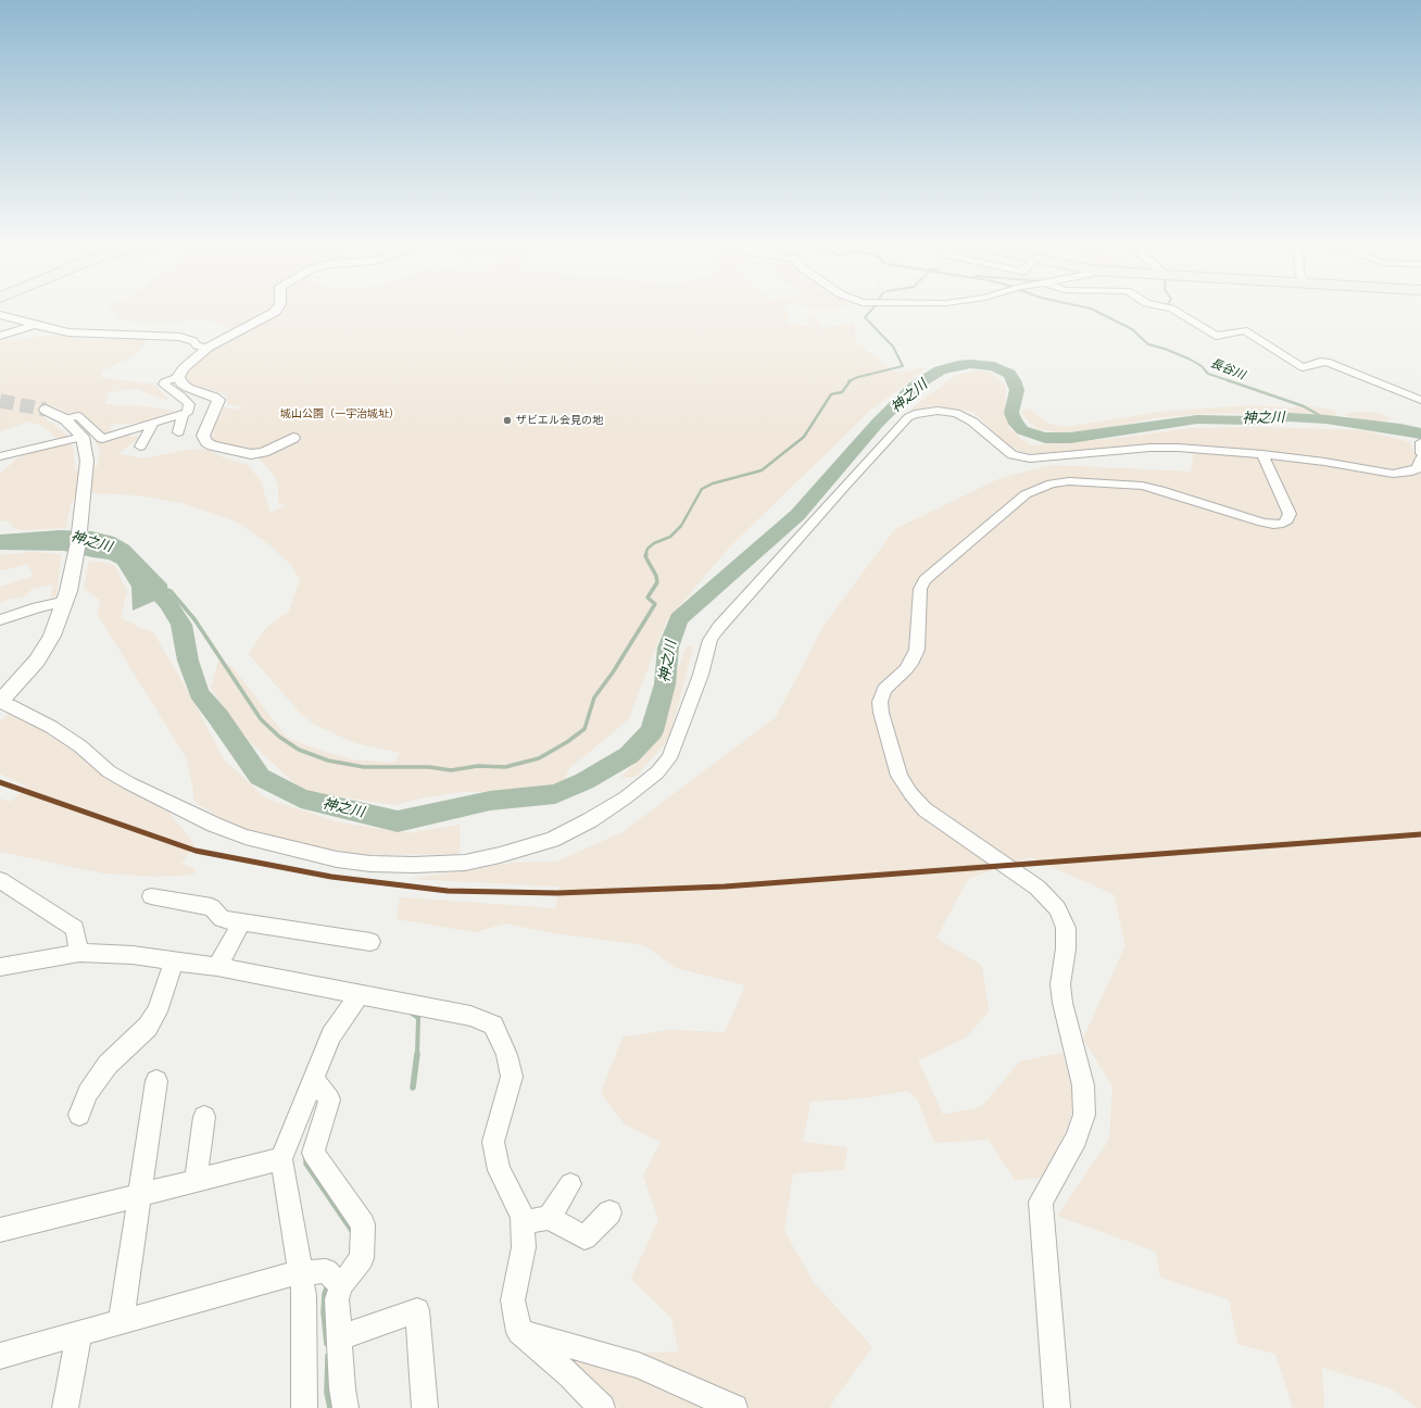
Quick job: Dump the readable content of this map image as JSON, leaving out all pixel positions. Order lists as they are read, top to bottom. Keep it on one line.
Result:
{"water":["長谷川","神之川"],"parks":["城山公園（一宇治城址）"],"places":["ザビエル会見の地"]}
